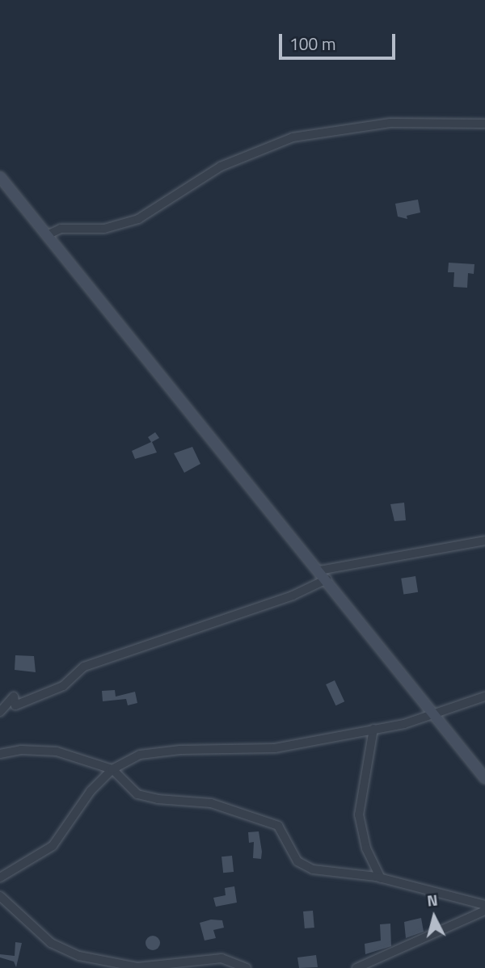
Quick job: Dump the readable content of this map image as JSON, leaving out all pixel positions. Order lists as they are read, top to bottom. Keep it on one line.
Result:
{"scale_bar":"100 m","north":"top"}
